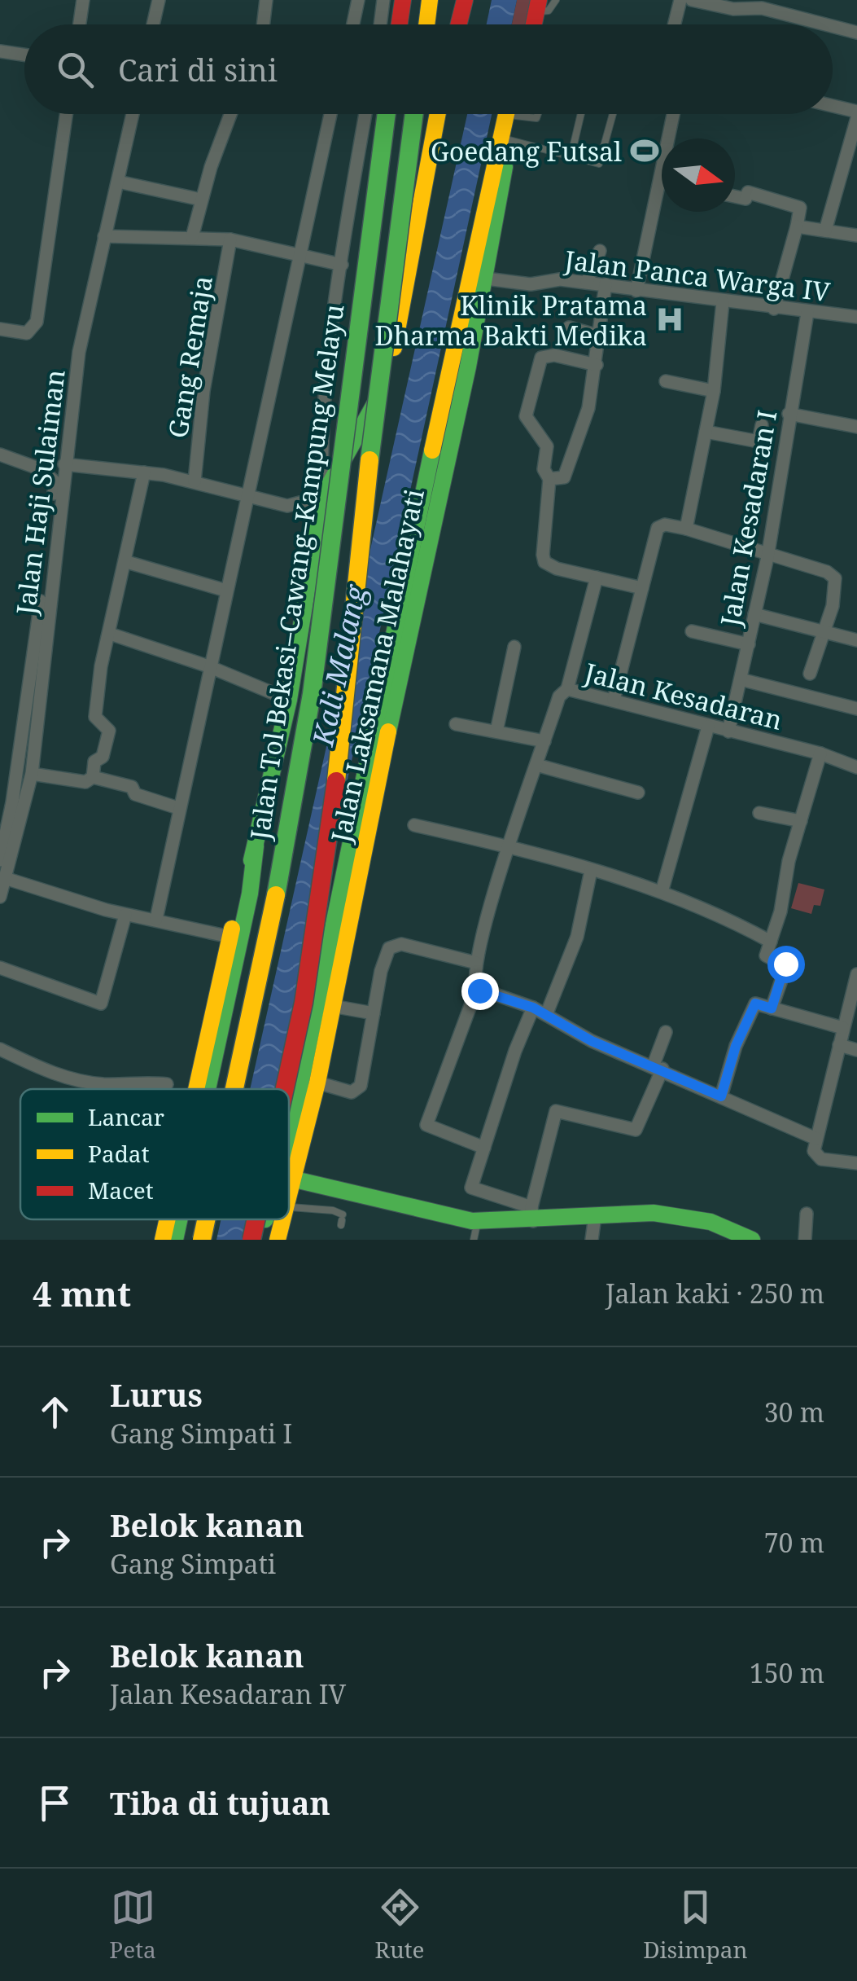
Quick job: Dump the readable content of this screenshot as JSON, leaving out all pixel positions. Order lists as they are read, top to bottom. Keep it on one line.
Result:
{"streets":{"main road":["Jalan Tol Bekasi–Cawang–Kampung Melayu","Jalan Laksamana Malahayati"],"street":["Jalan Panca Warga IV","Gang Remaja","Jalan Haji Sulaiman","Jalan Kesadaran I","Jalan Kesadaran"]},"crossings":[["Jalan Panca Warga IV","Jalan Kesadaran I"],["Jalan Panca Warga IV","Jalan Laksamana Malahayati"],["Jalan Kesadaran I","Jalan Kesadaran"]],"water":["Kali Malang"],"places":{"sports":["Goedang Futsal"],"hospital":["Klinik Pratama Dharma Bakti Medika"]},"legend":["Lancar","Padat","Macet"],"north":"right","page":{"search":"Cari di sini","heading":["4 mnt","Jalan kaki · 250 m"],"list":[["Lurus","Gang Simpati I","30 m"],["Belok kanan","Gang Simpati","70 m"],["Belok kanan","Jalan Kesadaran IV","150 m"],"Tiba di tujuan"],"nav":["Peta","Rute","Disimpan"]}}
